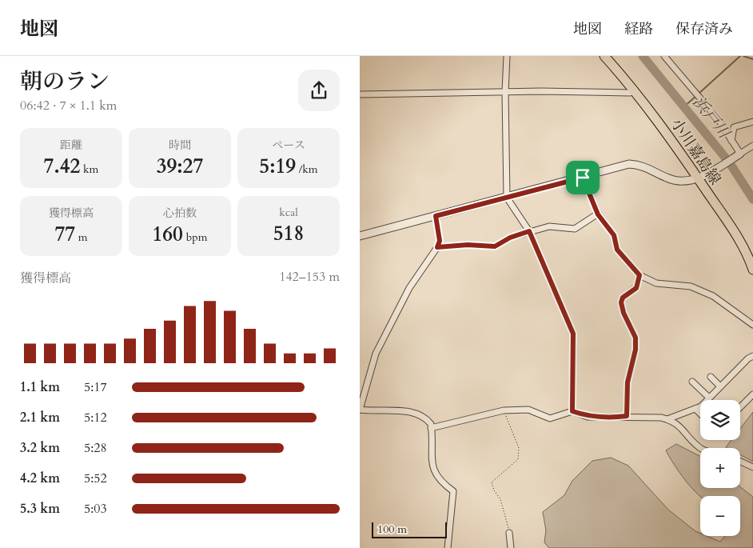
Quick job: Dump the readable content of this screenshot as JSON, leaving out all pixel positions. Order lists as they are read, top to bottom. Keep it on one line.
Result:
{"streets":{"main road":["小川嘉島線"]},"water":["浜戸川"],"scale_bar":"100 m","page":{"header":"地図","nav":["地図","経路","保存済み"],"heading":["朝のラン","06:42 · 7 × 1.1 km"],"stats":[["距離","7.42 km"],["時間","39:27"],["ペース","5:19 /km"],["獲得標高","77 m"],["心拍数","160 bpm"],["kcal","518"]],"chart":["獲得標高","142–153 m"],"list":[{"name":"1.1 km","note":"5:17"},{"name":"2.1 km","note":"5:12"},{"name":"3.2 km","note":"5:28"},{"name":"4.2 km","note":"5:52"},{"name":"5.3 km","note":"5:03"}],"map_buttons":["+","−"],"scale":"100 m"}}
